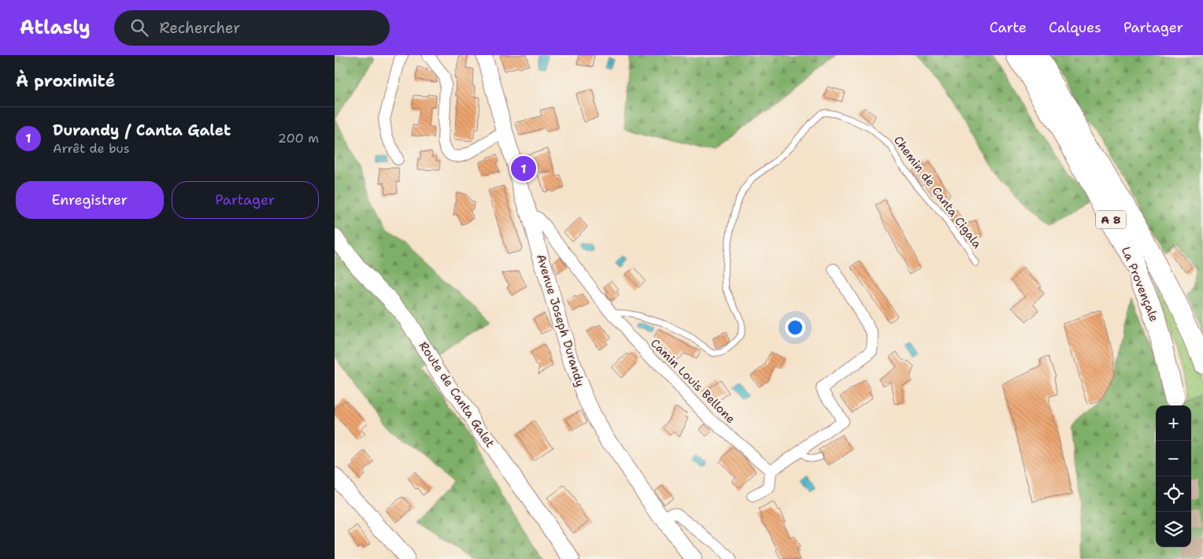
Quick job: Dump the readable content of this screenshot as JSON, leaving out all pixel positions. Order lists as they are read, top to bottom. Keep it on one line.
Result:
{"streets":{"highway":["A 8","La Provençale"],"street":["Avenue Joseph Durandy","Camin Louis Bellone","Route de Canta Galet"],"lane":["Chemin de Canta Cigala"]},"crossings":[["Chemin de Canta Cigala","Camin Louis Bellone"],["Avenue Joseph Durandy","Camin Louis Bellone"]],"page":{"header":"Atlasly","search":"Rechercher","nav":["Carte","Calques","Partager"],"heading":"À proximité","list":[{"mark":"1","name":"Durandy / Canta Galet","note":"Arrêt de bus","value":"200 m"}],"pins":"1","buttons":["Enregistrer","Partager"],"map_buttons":["+","−"]}}
